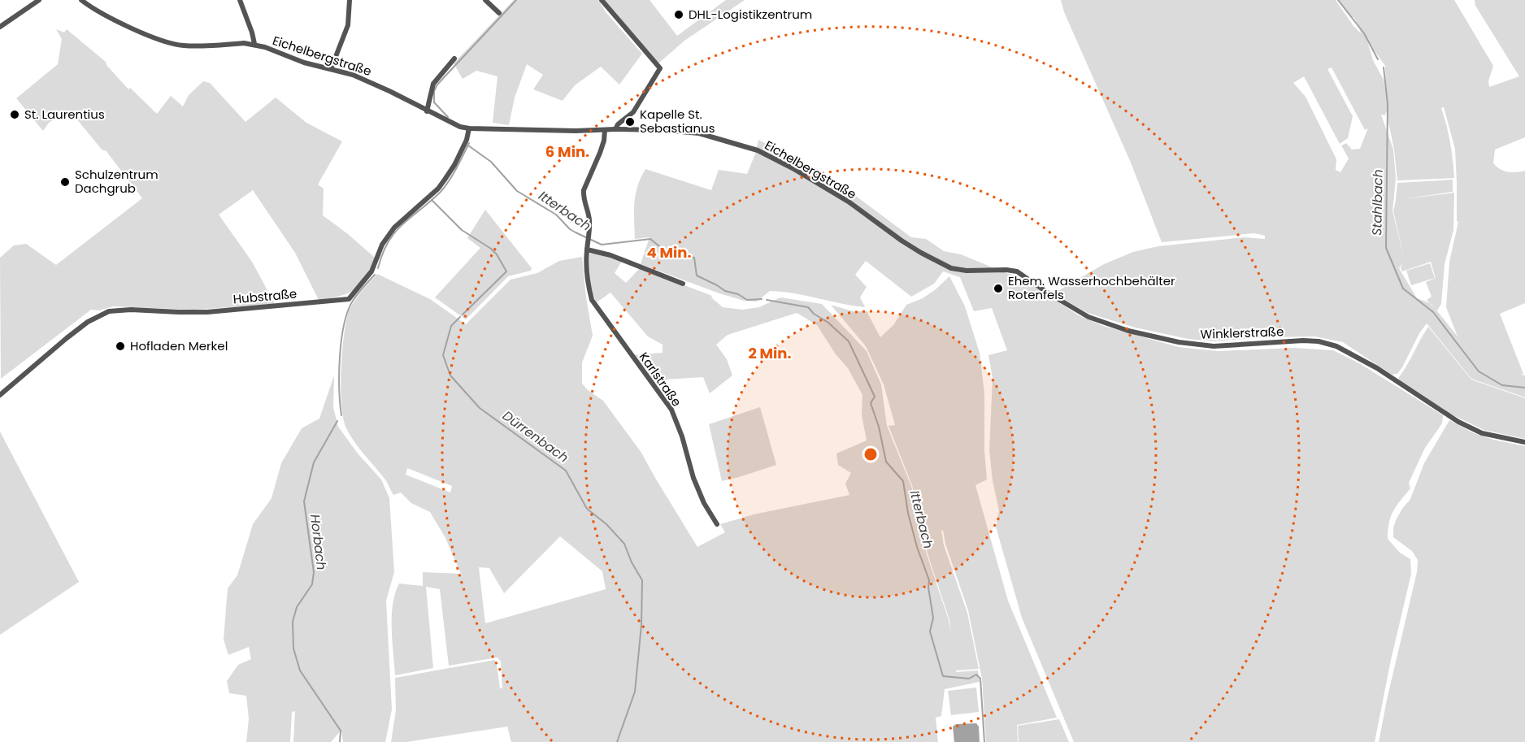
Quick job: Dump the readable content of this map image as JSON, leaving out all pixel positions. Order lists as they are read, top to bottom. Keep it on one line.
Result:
{"streets":{"street":["Eichelbergstraße","Hubstraße","Winklerstraße","Karlstraße"]},"crossings":[["Eichelbergstraße","Hubstraße"],["Eichelbergstraße","Winklerstraße"],["Eichelbergstraße","Karlstraße"]],"water":["Stahlbach","Itterbach","Dürrenbach","Horbach"],"places":["DHL-Logistikzentrum","St. Laurentius","Kapelle St. Sebastianus","Schulzentrum Dachgrub","Ehem. Wasserhochbehälter Rotenfels","Hofladen Merkel"],"rings":["6 Min.","4 Min.","2 Min."]}
